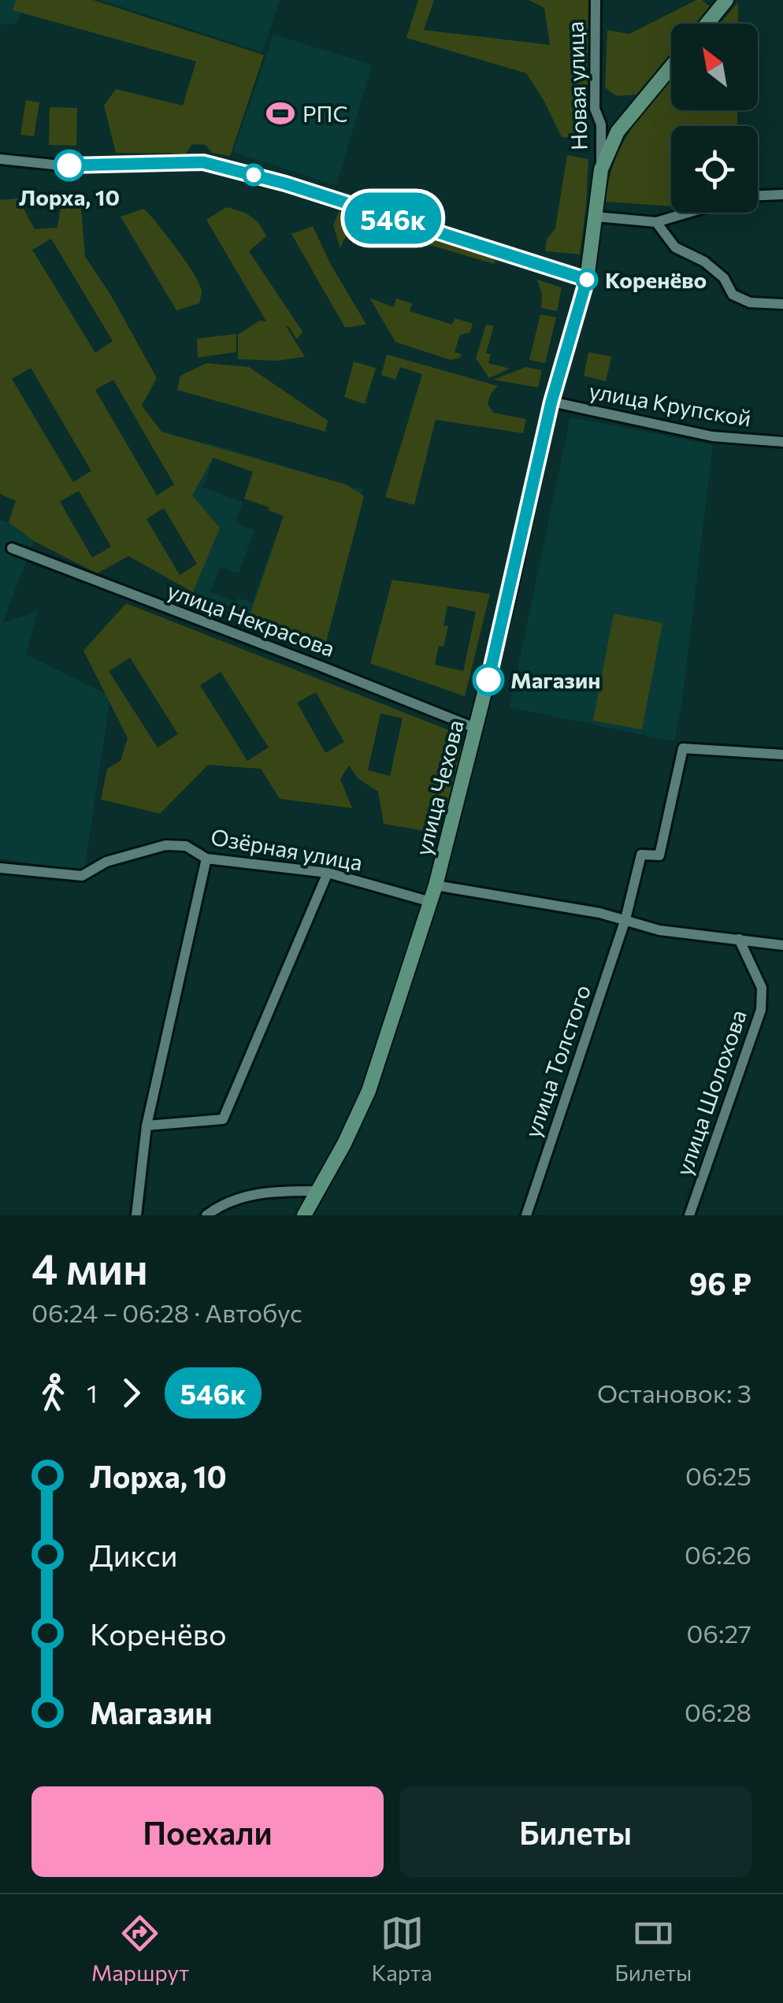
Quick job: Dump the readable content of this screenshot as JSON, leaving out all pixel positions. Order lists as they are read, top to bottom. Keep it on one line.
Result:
{"streets":{"main road":["Новая улица","улица Чехова"],"street":["улица Крупской","улица Некрасова","Озёрная улица","улица Толстого","улица Шолохова"]},"crossings":[["Новая улица","улица Чехова"],["улица Крупской","улица Чехова"],["улица Некрасова","улица Чехова"],["улица Чехова","Озёрная улица"]],"places":{"sports":["РПС"],"other":["Лорха, 10","Коренёво","Магазин"]},"lines":["bus line 546к"],"north":"top left","page":{"on_map":"546к","heading":["4 мин","06:24 – 06:28 · Автобус","96 ₽"],"legs":["1","546к","Остановок: 3"],"list":[{"name":"Лорха, 10","value":"06:25"},{"name":"Дикси","value":"06:26"},{"name":"Коренёво","value":"06:27"},{"name":"Магазин","value":"06:28"}],"buttons":["Поехали","Билеты"],"tabs":["Маршрут","Карта","Билеты"]}}
